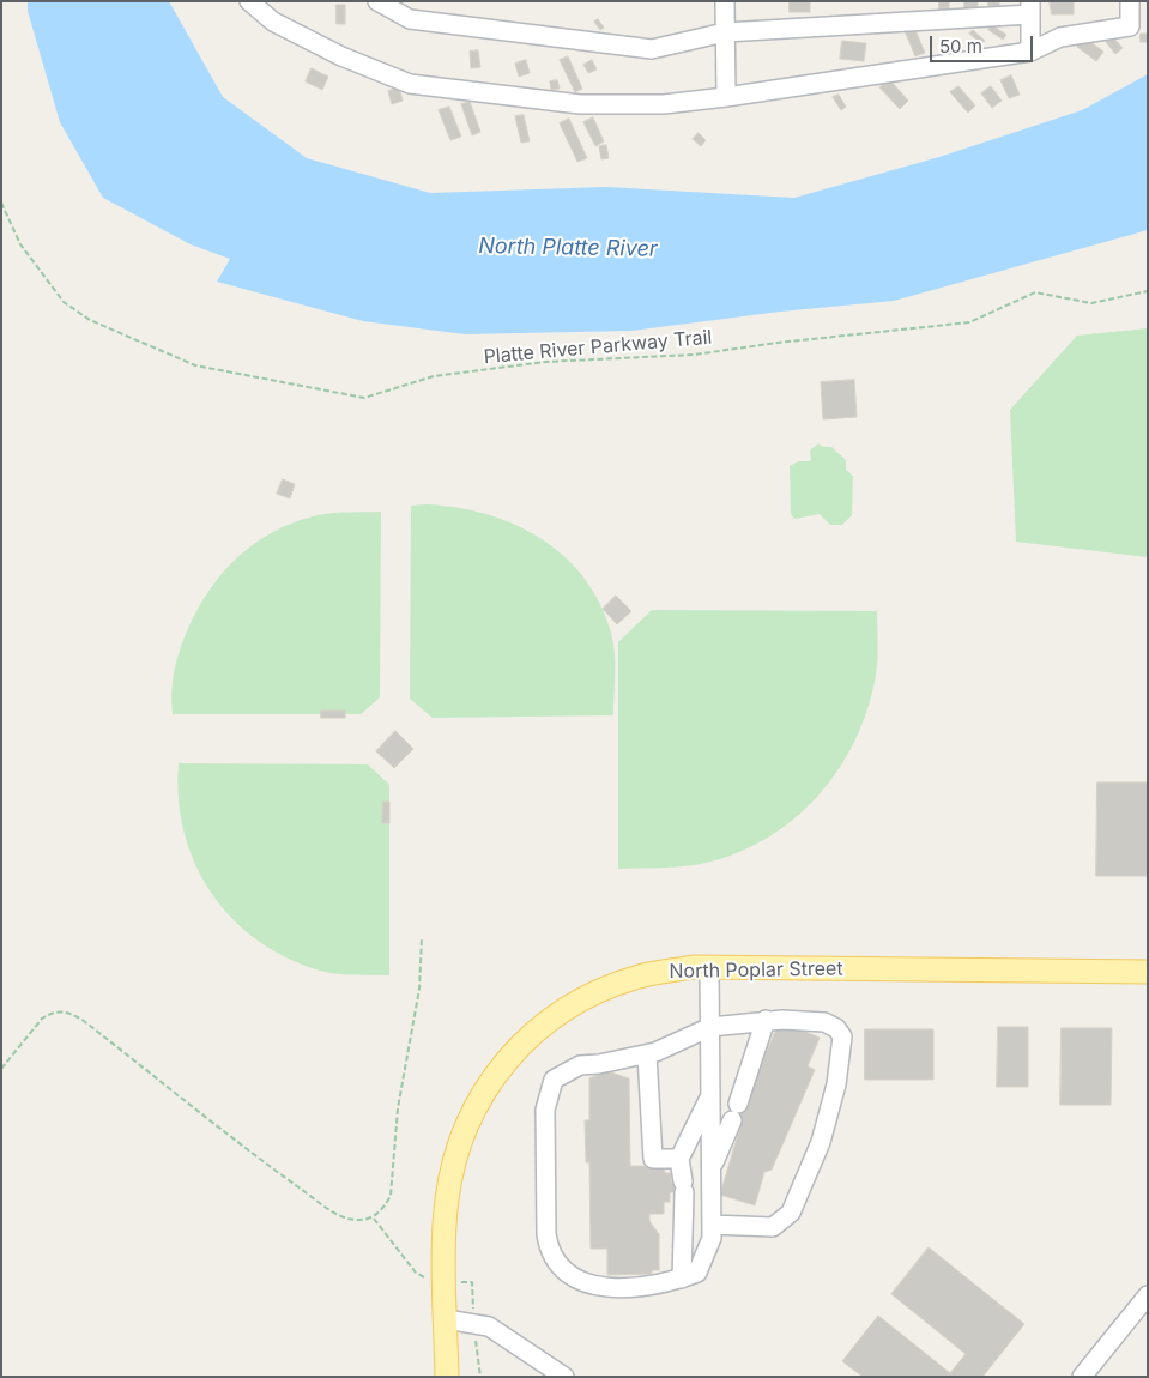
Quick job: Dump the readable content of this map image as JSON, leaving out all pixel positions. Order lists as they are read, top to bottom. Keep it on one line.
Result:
{"streets":{"main road":["North Poplar Street"],"path":["Platte River Parkway Trail"]},"water":["North Platte River"],"scale_bar":"50 m"}
